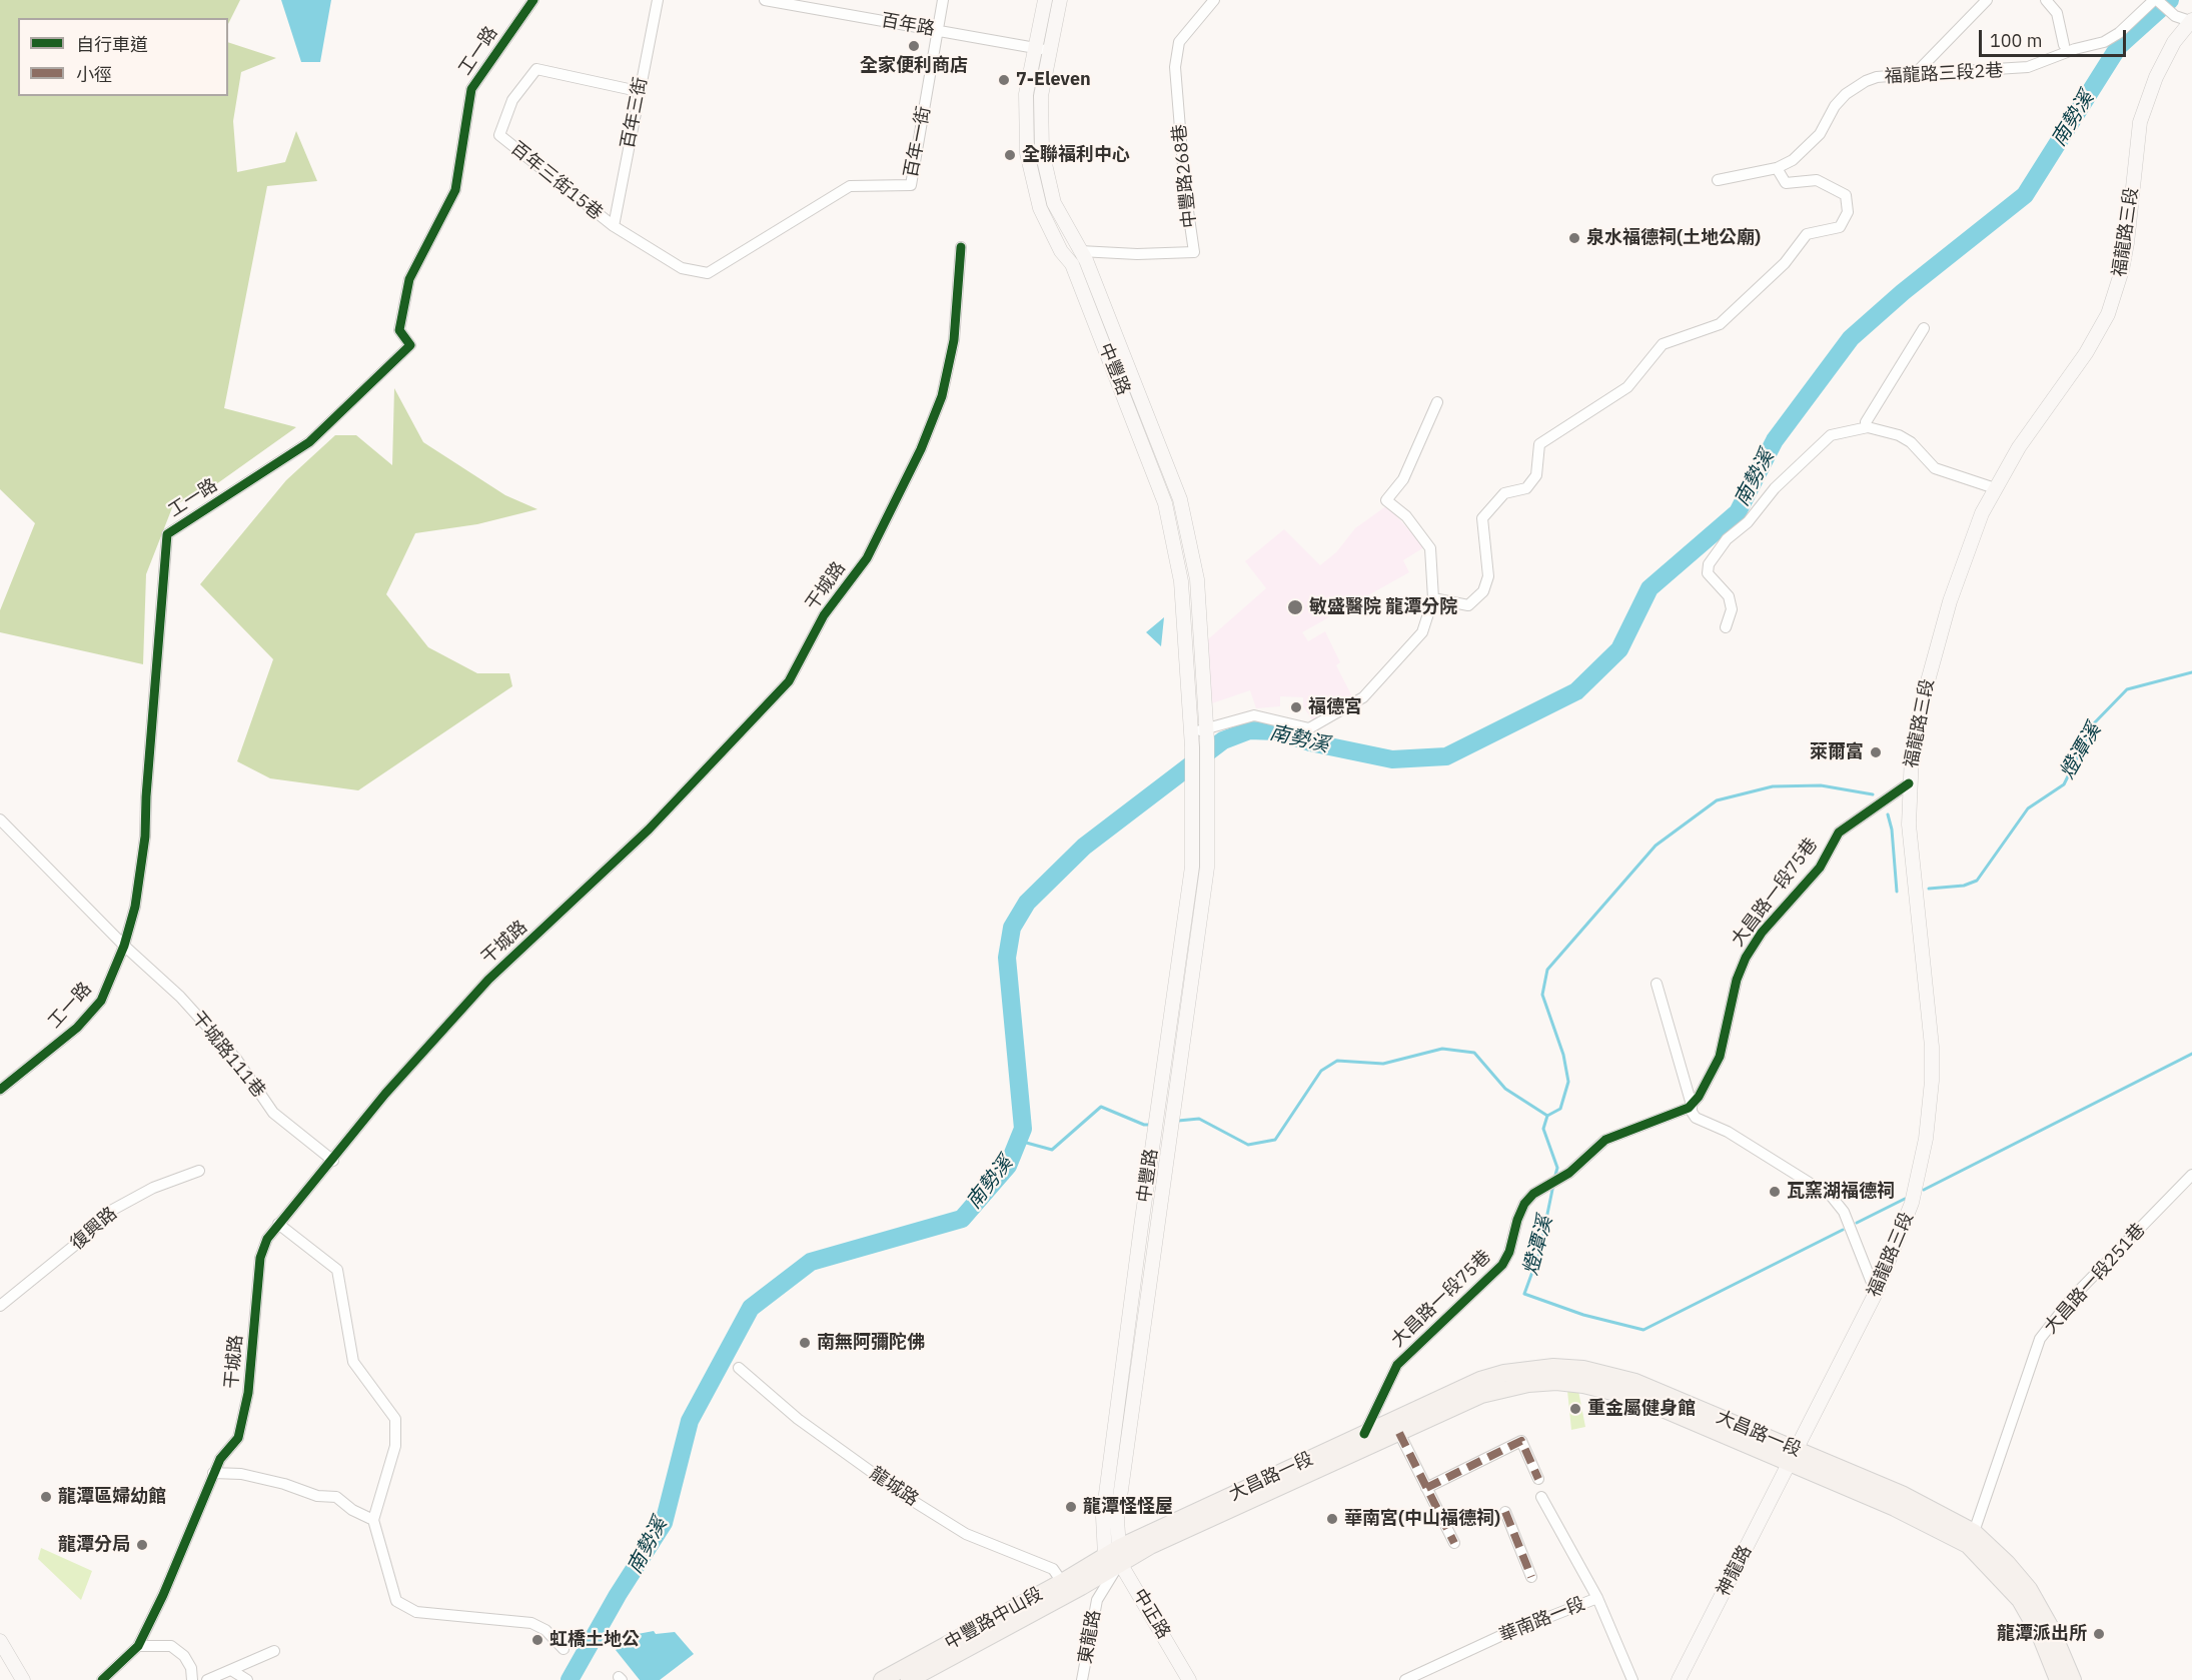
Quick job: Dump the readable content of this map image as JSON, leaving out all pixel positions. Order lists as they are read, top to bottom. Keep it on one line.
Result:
{"streets":{"main road":["福龍路三段","中豐路","大昌路一段","神龍路","中正路","中豐路中山段"],"street":["百年路","工一路","福龍路三段2巷","百年三街","百年一街","中豐路268巷","百年三街15巷","干城路","大昌路一段75巷","干城路111巷","復興路","大昌路一段251巷","龍城路","華南路一段","東龍路"]},"crossings":[["百年路","百年一街"],["百年路","中豐路"],["工一路","干城路111巷"],["百年三街","百年一街"],["百年三街","百年三街15巷"],["百年一街","百年三街15巷"],["中豐路268巷","中豐路"],["福龍路三段","大昌路一段75巷"],["福龍路三段","大昌路一段"],["福龍路三段","神龍路"],["中豐路","大昌路一段"],["中豐路","中正路"],["中豐路","中豐路中山段"],["中豐路","東龍路"],["干城路","干城路111巷"],["大昌路一段75巷","大昌路一段"],["大昌路一段251巷","大昌路一段"],["大昌路一段","神龍路"],["大昌路一段","中正路"],["大昌路一段","中豐路中山段"],["大昌路一段","東龍路"],["龍城路","中豐路中山段"],["中正路","中豐路中山段"],["中正路","東龍路"],["中豐路中山段","東龍路"]],"water":["南勢溪","燈潭溪"],"places":["全家便利商店","7-Eleven","全聯福利中心","泉水福德祠(土地公廟)","敏盛醫院 龍潭分院","福德宮","萊爾富","瓦窯湖福德祠","南無阿彌陀佛","重金屬健身館","龍潭區婦幼館","龍潭怪怪屋","華南宮(中山福德祠)","龍潭分局","龍潭派出所","虹橋土地公"],"legend":["自行車道","小徑"],"scale_bar":"100 m"}
